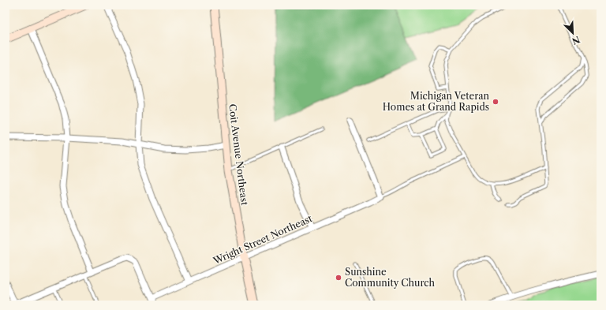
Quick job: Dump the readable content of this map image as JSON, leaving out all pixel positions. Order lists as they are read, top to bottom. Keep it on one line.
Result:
{"streets":{"main road":["Coit Avenue Northeast"],"street":["Wright Street Northeast"]},"crossings":[["Coit Avenue Northeast","Wright Street Northeast"]],"places":["Michigan Veteran Homes at Grand Rapids","Sunshine Community Church"],"north":"bottom right"}
